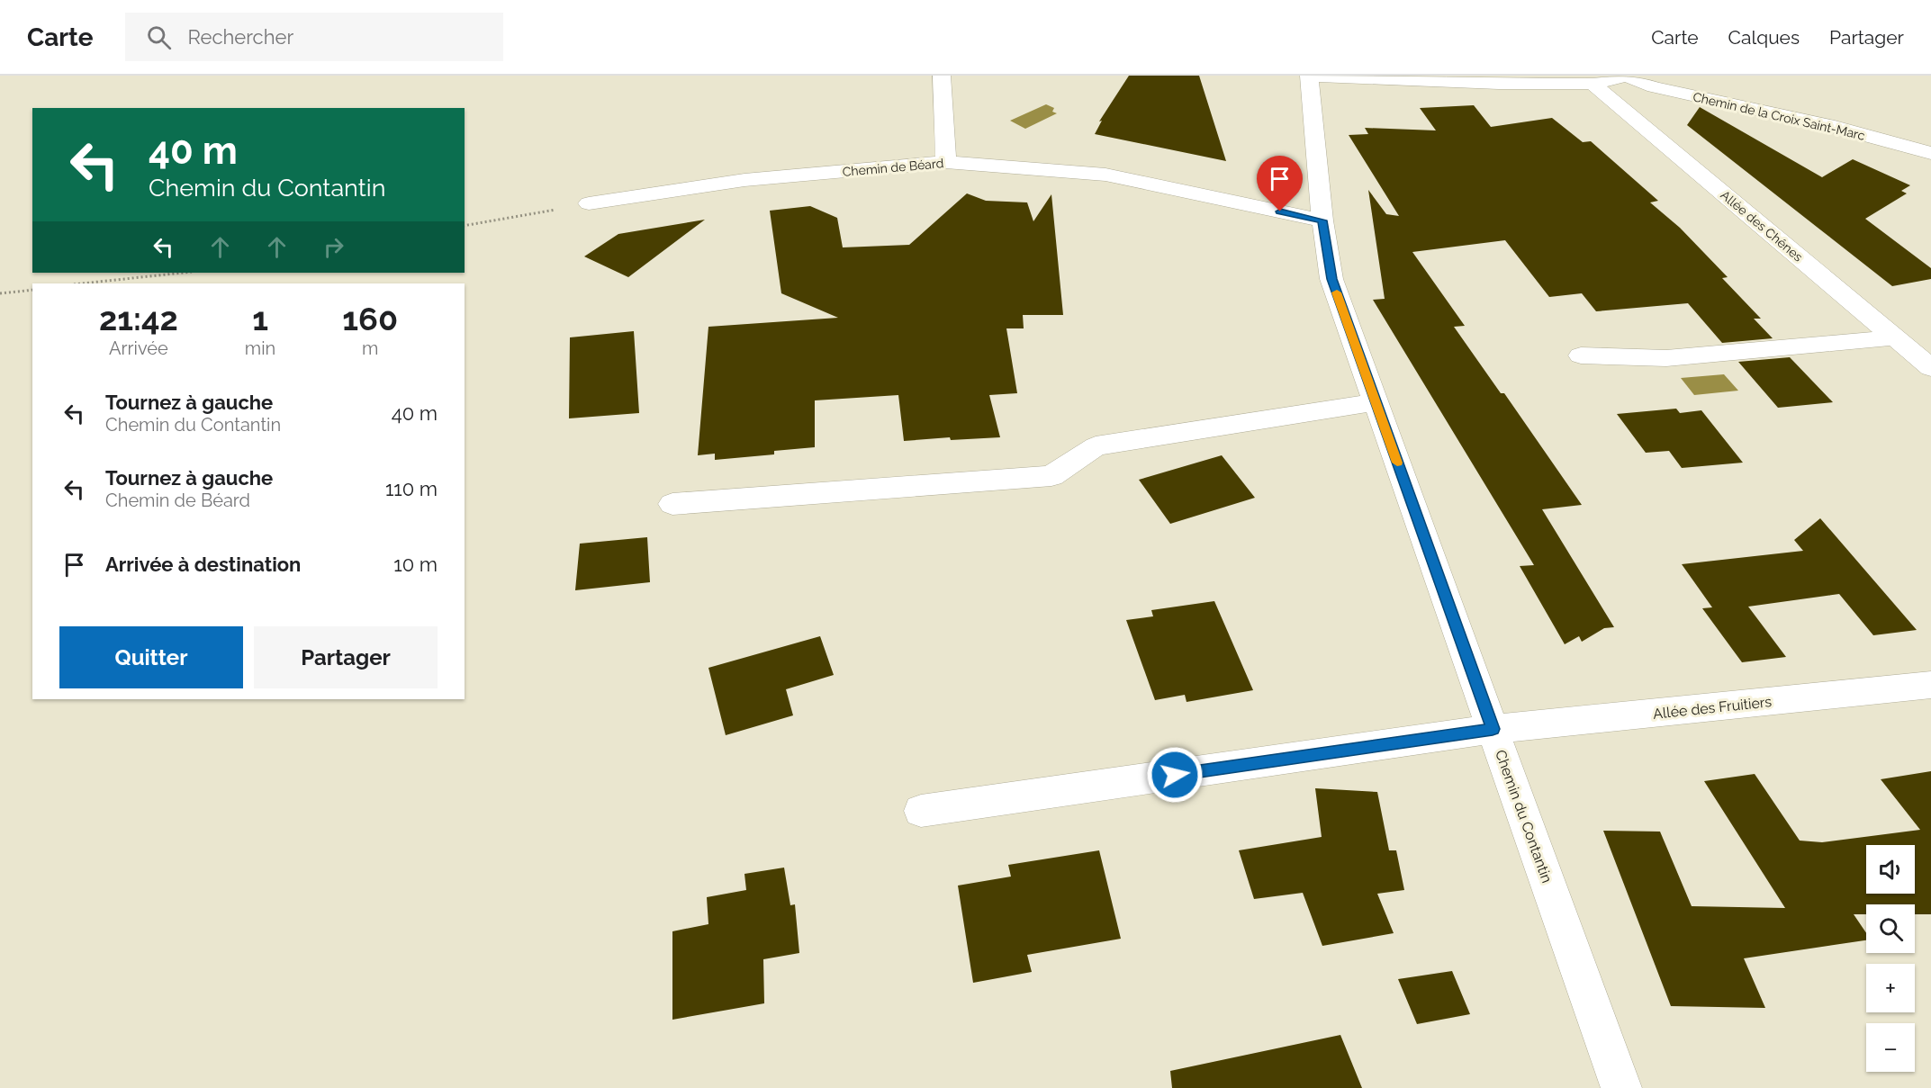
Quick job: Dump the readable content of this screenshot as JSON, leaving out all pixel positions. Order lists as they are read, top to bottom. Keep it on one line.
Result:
{"streets":{"street":["Chemin de la Croix Saint-Marc","Chemin de Béard","Allée des Chênes","Allée des Fruitiers","Chemin du Contantin"]},"crossings":[["Chemin de Béard","Chemin du Contantin"],["Allée des Fruitiers","Chemin du Contantin"]],"page":{"header":"Carte","search":"Rechercher","nav":["Carte","Calques","Partager"],"turn":["40 m","Chemin du Contantin"],"eta":["21:42","Arrivée","1","min","160","m"],"list":[{"name":"Tournez à gauche","note":"Chemin du Contantin","value":"40 m"},{"name":"Tournez à gauche","note":"Chemin de Béard","value":"110 m"},{"name":"Arrivée à destination","value":"10 m"}],"buttons":["Quitter","Partager"],"map_buttons":["+","−"]}}
